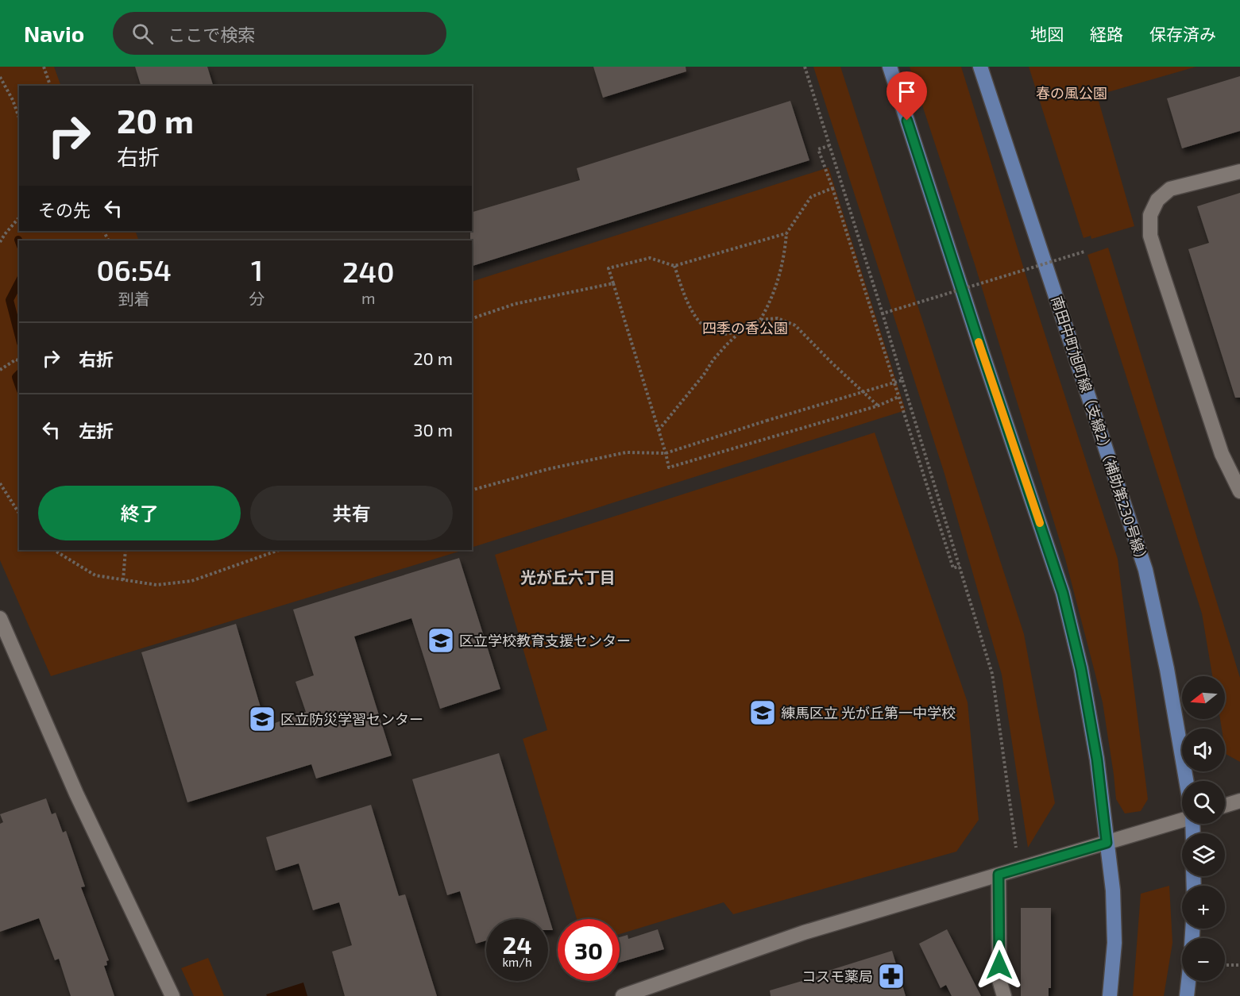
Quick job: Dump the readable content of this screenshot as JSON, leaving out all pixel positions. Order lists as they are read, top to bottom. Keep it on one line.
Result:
{"streets":{"main road":["南田中町旭町線（支線2）（補助第230号線）"]},"districts":["光が丘六丁目"],"parks":["春の風公園","四季の香公園"],"places":{"school or university":["区立学校教育支援センター","練馬区立 光が丘第一中学校","区立防災学習センター"],"pharmacy":["コスモ薬局"]},"north":"left","page":{"header":"Navio","search":"ここで検索","nav":["地図","経路","保存済み"],"turn":["20 m","右折"],"then":"その先","eta":["06:54","到着","1","分","240","m"],"list":[{"name":"右折","value":"20 m"},{"name":"左折","value":"30 m"}],"buttons":["終了","共有"],"map_buttons":["+","−"],"speed":"24 km/h","limit":"30"}}
